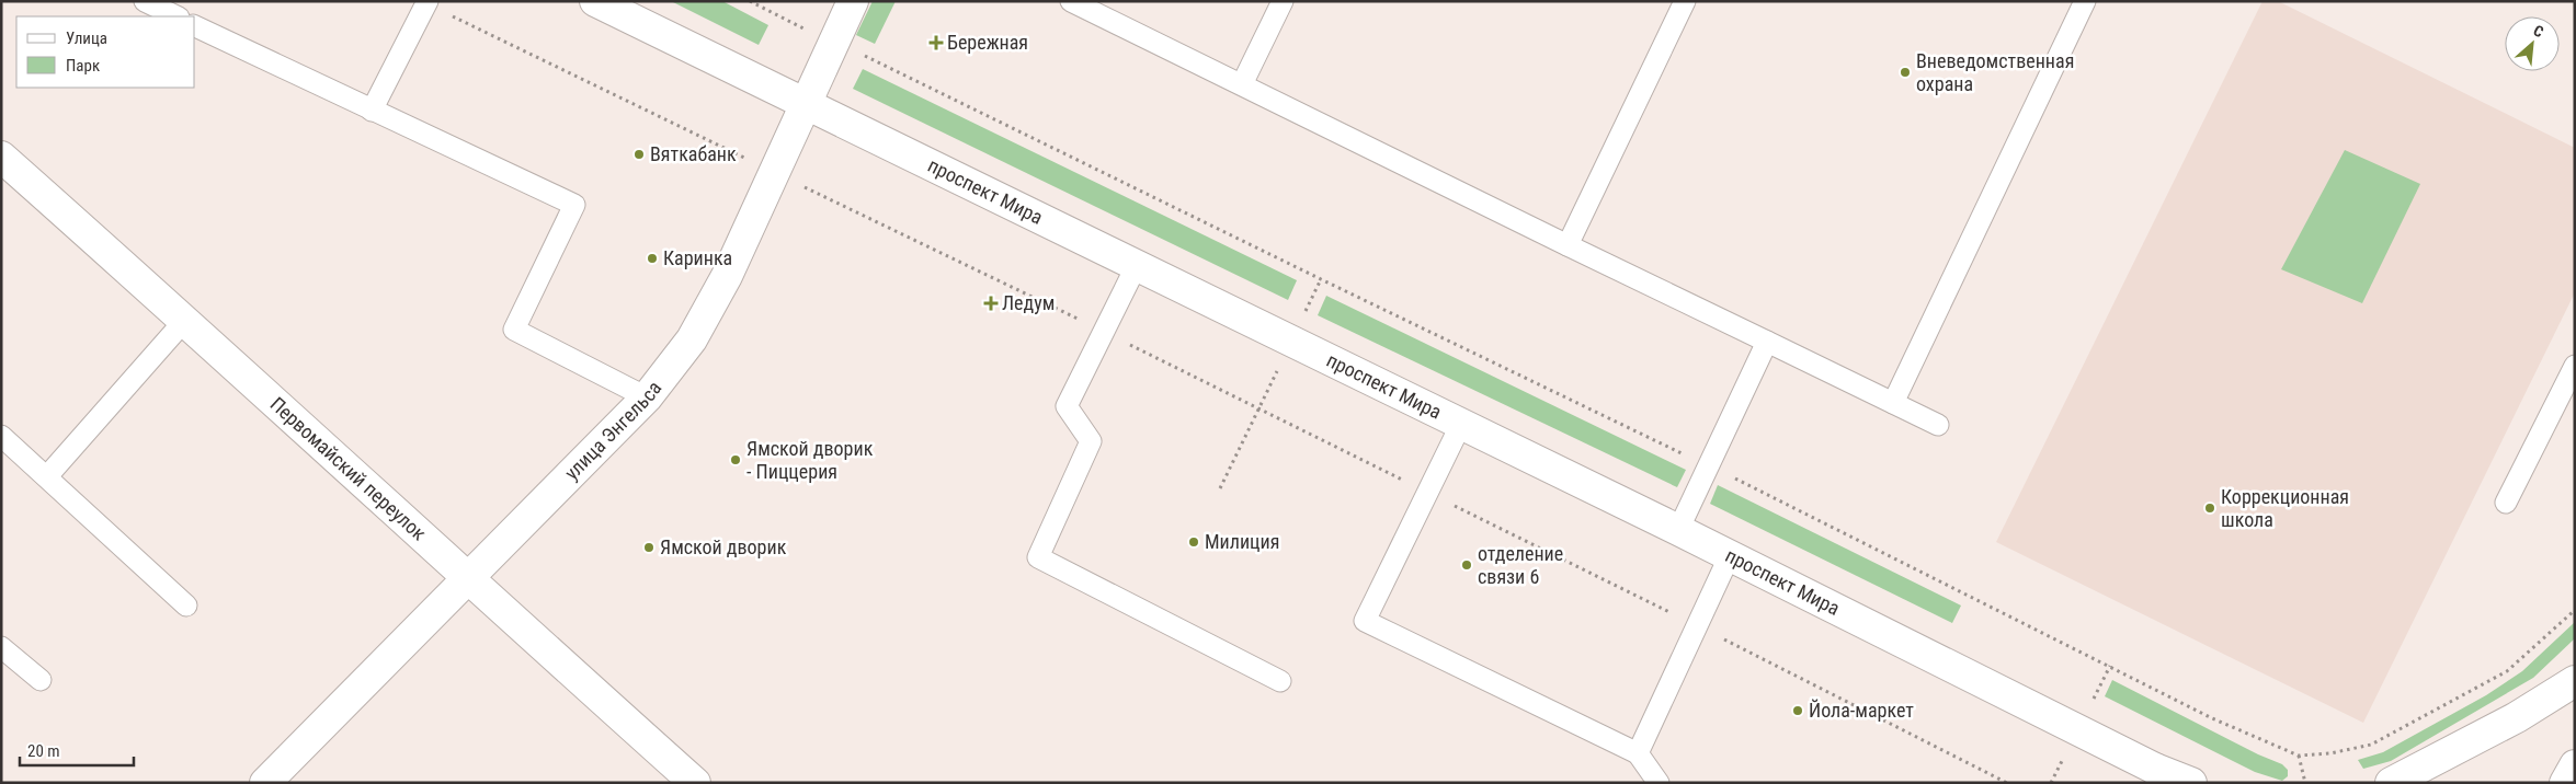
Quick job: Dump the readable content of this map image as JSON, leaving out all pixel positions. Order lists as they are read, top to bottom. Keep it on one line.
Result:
{"streets":{"street":["проспект Мира","улица Энгельса","Первомайский переулок"]},"crossings":[["проспект Мира","улица Энгельса"],["улица Энгельса","Первомайский переулок"]],"places":{"health":["Бережная","Ледум"],"other":["Вневедомственная охрана","Вяткабанк","Каринка","Ямской дворик - Пиццерия","Коррекционная школа","Милиция","Ямской дворик","отделение связи 6","Йола-маркет"]},"legend":["Улица","Парк"],"scale_bar":"20 m","north":"top right"}
